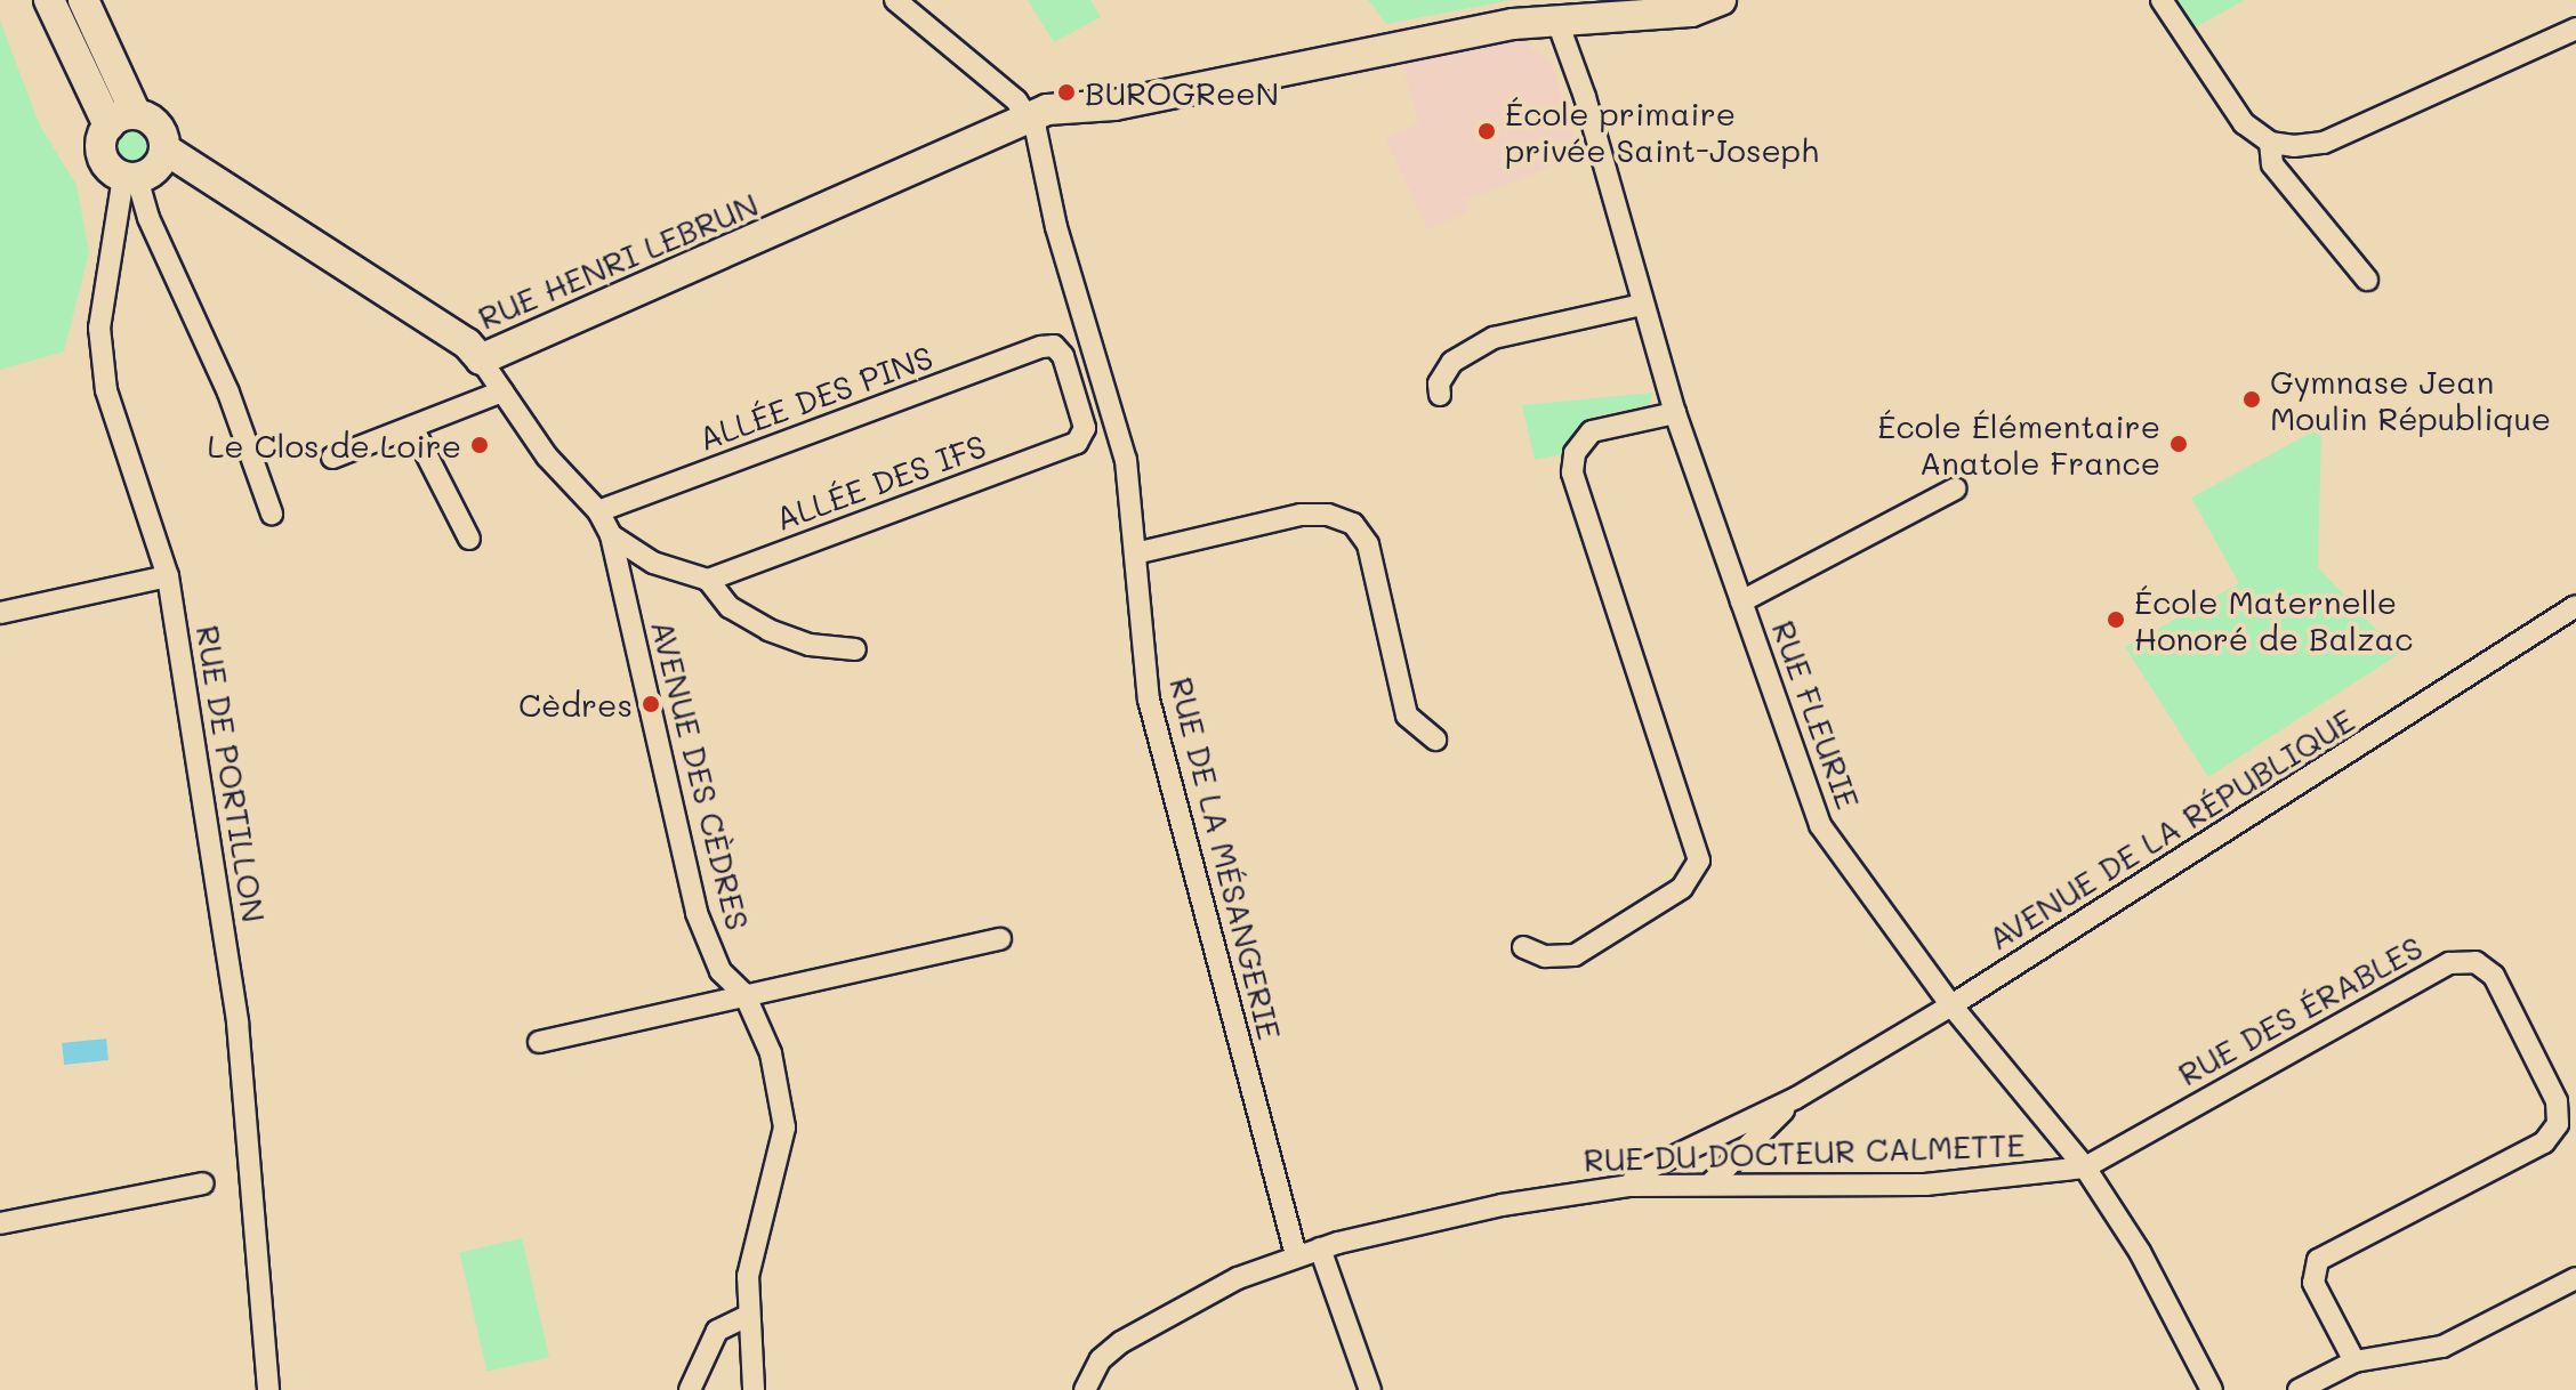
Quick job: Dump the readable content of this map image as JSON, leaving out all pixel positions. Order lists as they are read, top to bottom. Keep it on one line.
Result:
{"streets":{"street":["RUE HENRI LEBRUN","ALLÉE DES PINS","ALLÉE DES IFS","RUE FLEURIE","RUE DE PORTILLON","AVENUE DES CÈDRES","AVENUE DE LA RÉPUBLIQUE","RUE DE LA MÉSANGERIE","RUE DES ÉRABLES","RUE DU DOCTEUR CALMETTE"]},"crossings":[["RUE HENRI LEBRUN","RUE FLEURIE"],["RUE HENRI LEBRUN","RUE DE PORTILLON"],["RUE HENRI LEBRUN","AVENUE DES CÈDRES"],["RUE HENRI LEBRUN","RUE DE LA MÉSANGERIE"],["ALLÉE DES PINS","ALLÉE DES IFS"],["ALLÉE DES PINS","AVENUE DES CÈDRES"],["RUE FLEURIE","AVENUE DE LA RÉPUBLIQUE"],["RUE FLEURIE","RUE DES ÉRABLES"],["RUE FLEURIE","RUE DU DOCTEUR CALMETTE"],["AVENUE DE LA RÉPUBLIQUE","RUE DU DOCTEUR CALMETTE"],["RUE DE LA MÉSANGERIE","RUE DU DOCTEUR CALMETTE"],["RUE DES ÉRABLES","RUE DU DOCTEUR CALMETTE"]],"places":["BUROGReeN","École primaire privée Saint-Joseph","Gymnase Jean Moulin République","École Élémentaire Anatole France","Le Clos de Loire","École Maternelle Honoré de Balzac","Cèdres"]}
